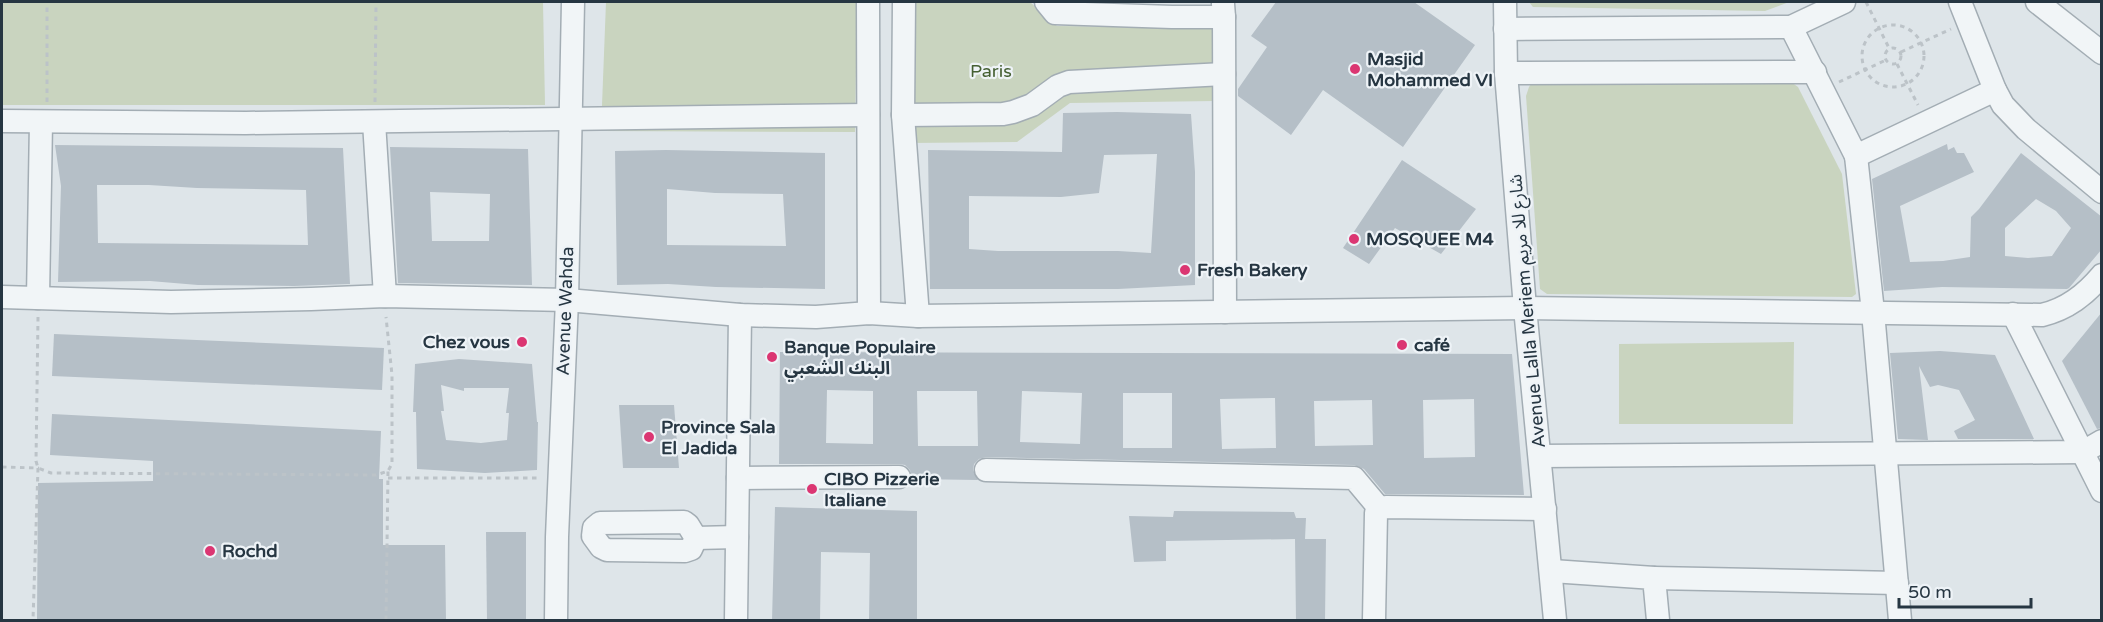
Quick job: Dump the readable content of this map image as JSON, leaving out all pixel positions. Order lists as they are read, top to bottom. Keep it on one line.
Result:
{"streets":{"street":["Avenue Wahda","Avenue Lalla Meriem شارع للا مريم"]},"parks":["Paris"],"places":["Masjid Mohammed VI","MOSQUEE M4","Fresh Bakery","Chez vous","café","Banque Populaire البنك الشعبي","Province Sala El Jadida","CIBO Pizzerie Italiane","Rochd"],"scale_bar":"50 m"}
